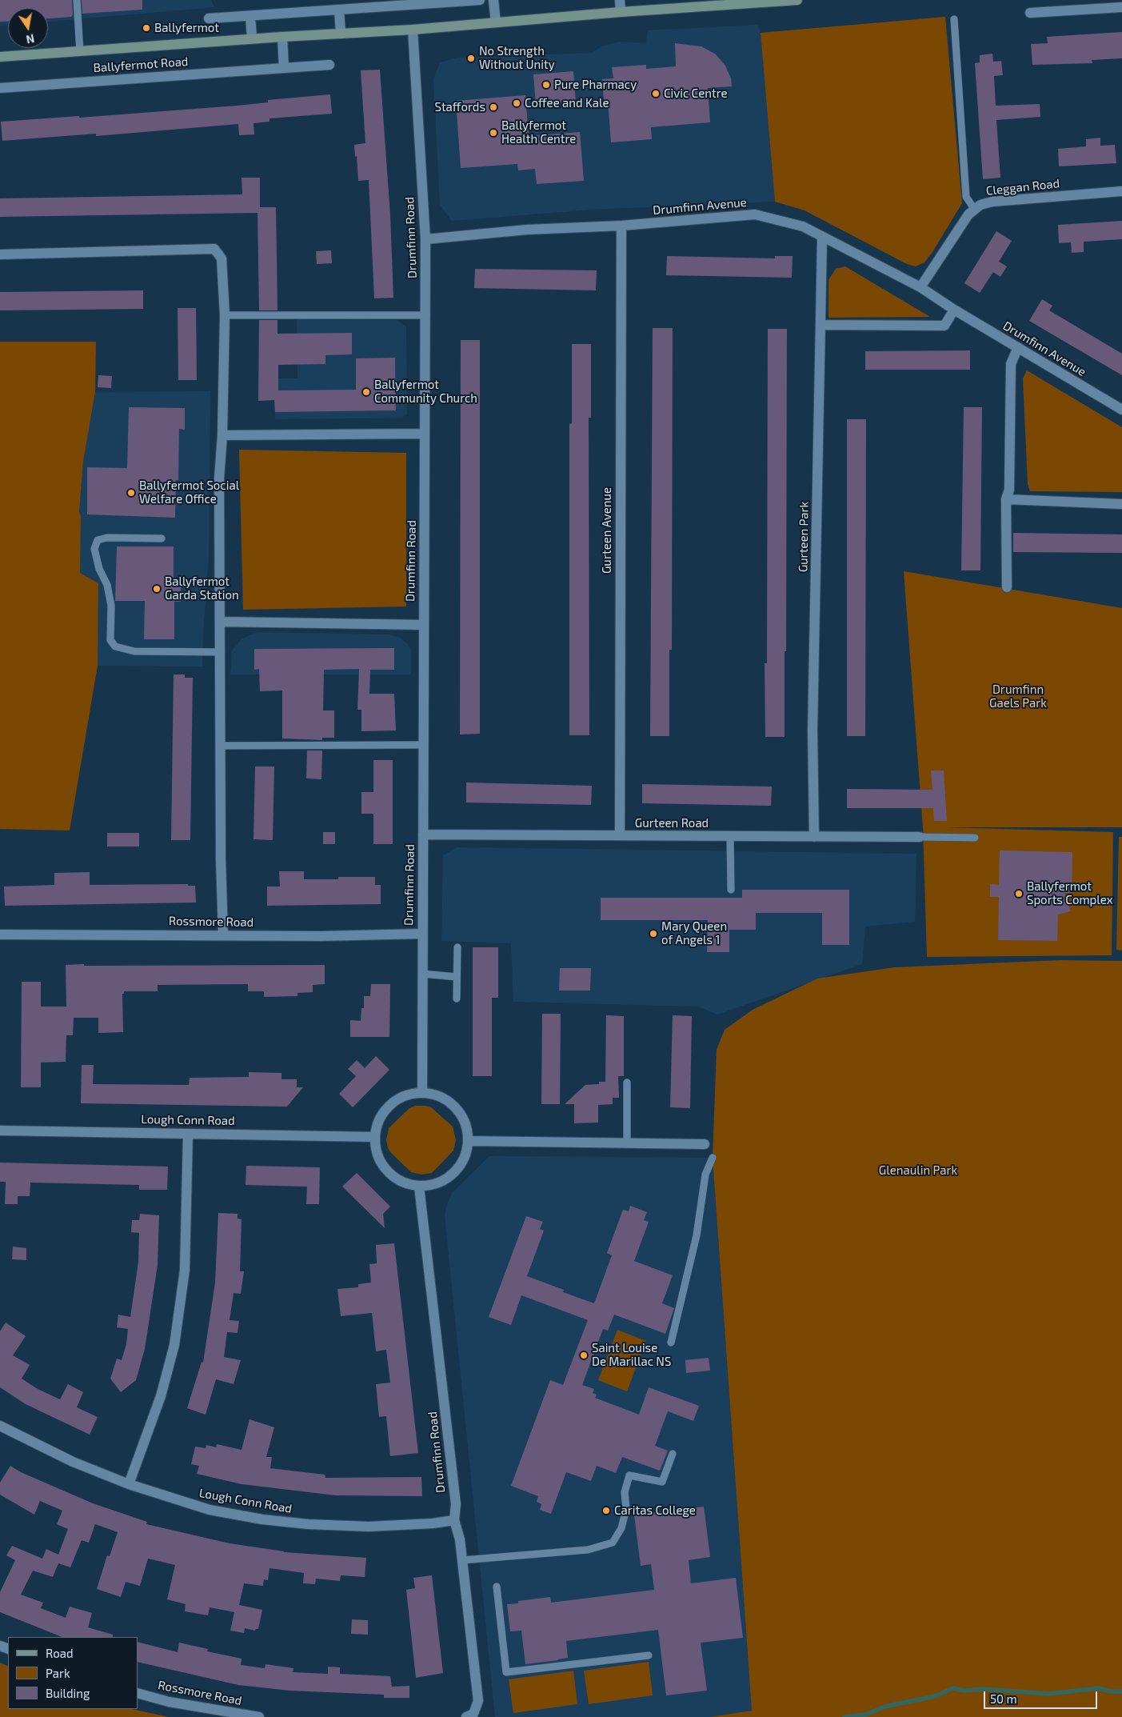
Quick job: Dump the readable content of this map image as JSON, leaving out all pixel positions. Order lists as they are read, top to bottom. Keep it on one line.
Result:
{"streets":{"main road":["Ballyfermot Road"],"street":["Cleggan Road","Drumfinn Avenue","Drumfinn Road","Gurteen Avenue","Gurteen Park","Gurteen Road","Rossmore Road","Lough Conn Road"]},"crossings":[["Ballyfermot Road","Drumfinn Road"],["Cleggan Road","Drumfinn Avenue"],["Drumfinn Avenue","Drumfinn Road"],["Drumfinn Avenue","Gurteen Avenue"],["Drumfinn Avenue","Gurteen Park"],["Drumfinn Road","Gurteen Road"],["Drumfinn Road","Rossmore Road"],["Drumfinn Road","Lough Conn Road"],["Gurteen Avenue","Gurteen Road"],["Gurteen Park","Gurteen Road"]],"parks":["Drumfinn Gaels Park","Glenaulin Park"],"places":["Ballyfermot","No Strength Without Unity","Pure Pharmacy","Civic Centre","Coffee and Kale","Staffords","Ballyfermot Health Centre","Ballyfermot Community Church","Ballyfermot Social Welfare Office","Ballyfermot Garda Station","Ballyfermot Sports Complex","Mary Queen of Angels 1","Saint Louise De Marillac NS","Caritas College"],"legend":["Road","Park","Building"],"scale_bar":"50 m","north":"bottom"}
